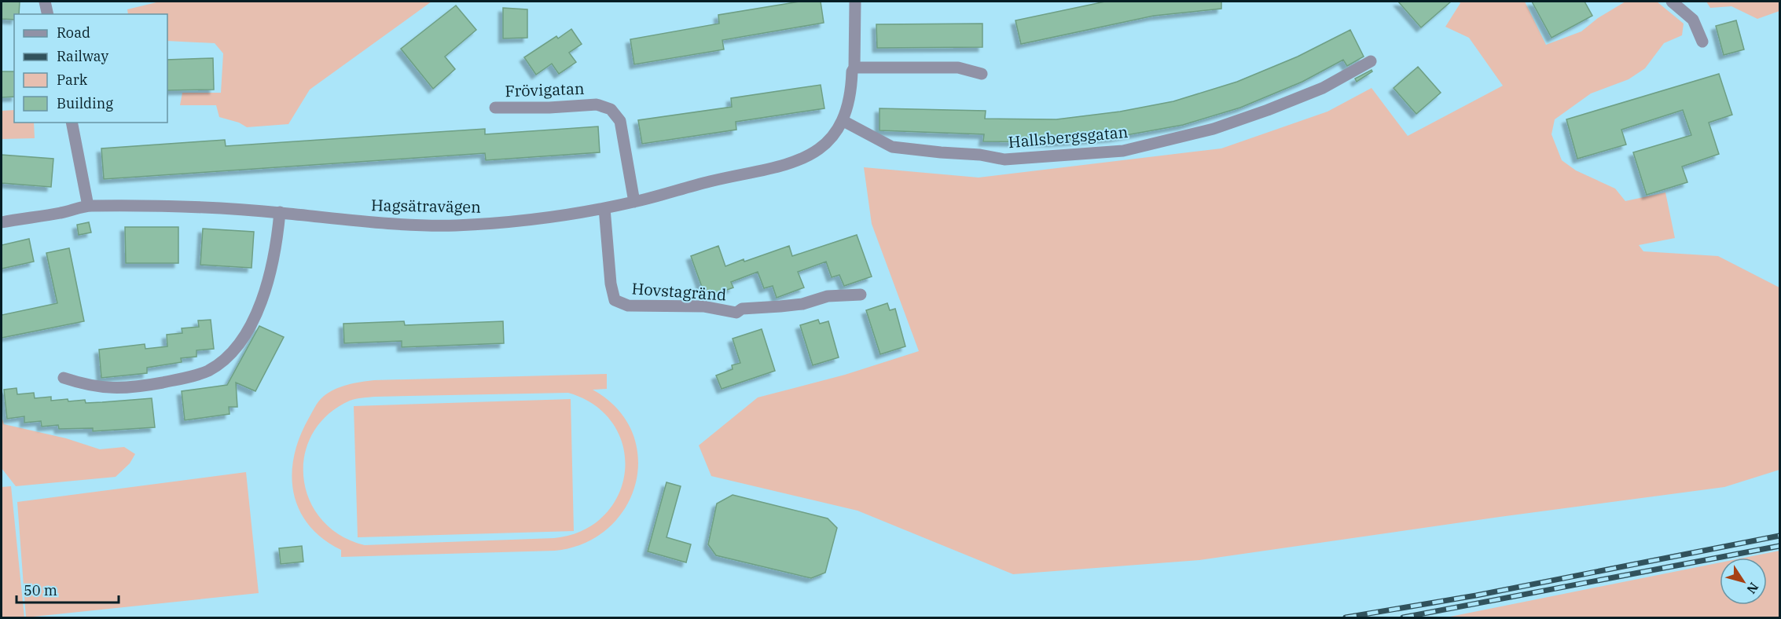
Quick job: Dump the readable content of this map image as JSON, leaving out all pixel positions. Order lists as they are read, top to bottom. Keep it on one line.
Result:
{"streets":{"street":["Frövigatan","Hallsbergsgatan","Hagsätravägen","Hovstagränd"]},"crossings":[["Frövigatan","Hagsätravägen"],["Hallsbergsgatan","Hagsätravägen"],["Hagsätravägen","Hovstagränd"]],"legend":["Road","Railway","Park","Building"],"scale_bar":"50 m","north":"bottom right"}
